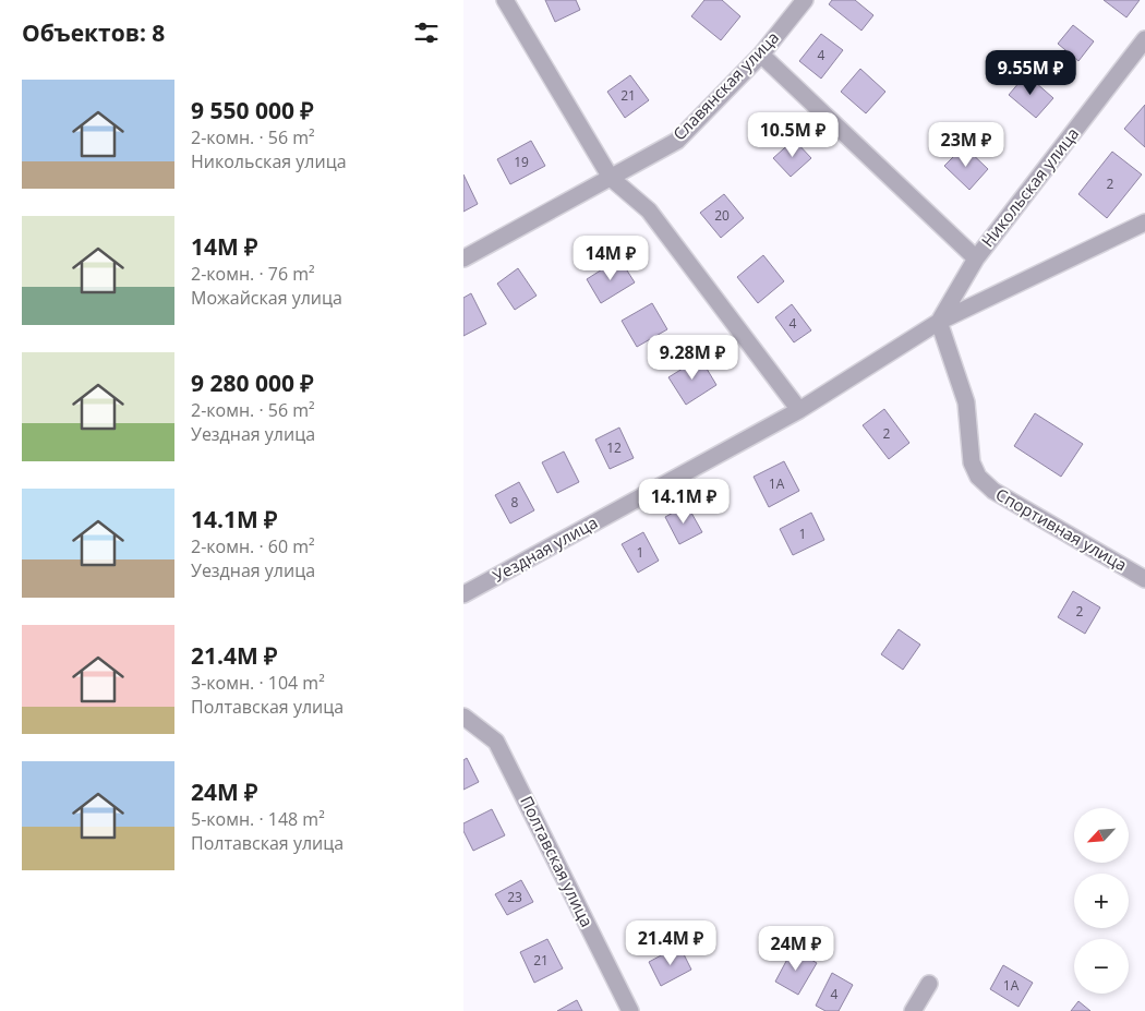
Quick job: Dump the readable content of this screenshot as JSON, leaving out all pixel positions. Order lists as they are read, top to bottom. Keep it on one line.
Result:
{"streets":{"street":["Славянская улица","Никольская улица","Спортивная улица","Уездная улица","Полтавская улица"]},"crossings":[["Никольская улица","Спортивная улица"],["Никольская улица","Уездная улица"],["Спортивная улица","Уездная улица"]],"house_numbers":["4","21","19","2","20","4","2","12","1А","8","1","1","2","23","21","1А","4"],"north":"bottom left","page":{"heading":"Объектов: 8","price":["9.55M ₽","10.5M ₽","23M ₽","14M ₽","9.28M ₽","14.1M ₽","21.4M ₽","24M ₽"],"list":[{"name":"9 550 000 ₽","note":"2-комн. · 56 m² · Никольская улица"},{"name":"14M ₽","note":"2-комн. · 76 m² · Можайская улица"},{"name":"9 280 000 ₽","note":"2-комн. · 56 m² · Уездная улица"},{"name":"14.1M ₽","note":"2-комн. · 60 m² · Уездная улица"},{"name":"21.4M ₽","note":"3-комн. · 104 m² · Полтавская улица"},{"name":"24M ₽","note":"5-комн. · 148 m² · Полтавская улица"}],"map_buttons":["+","−"]}}
